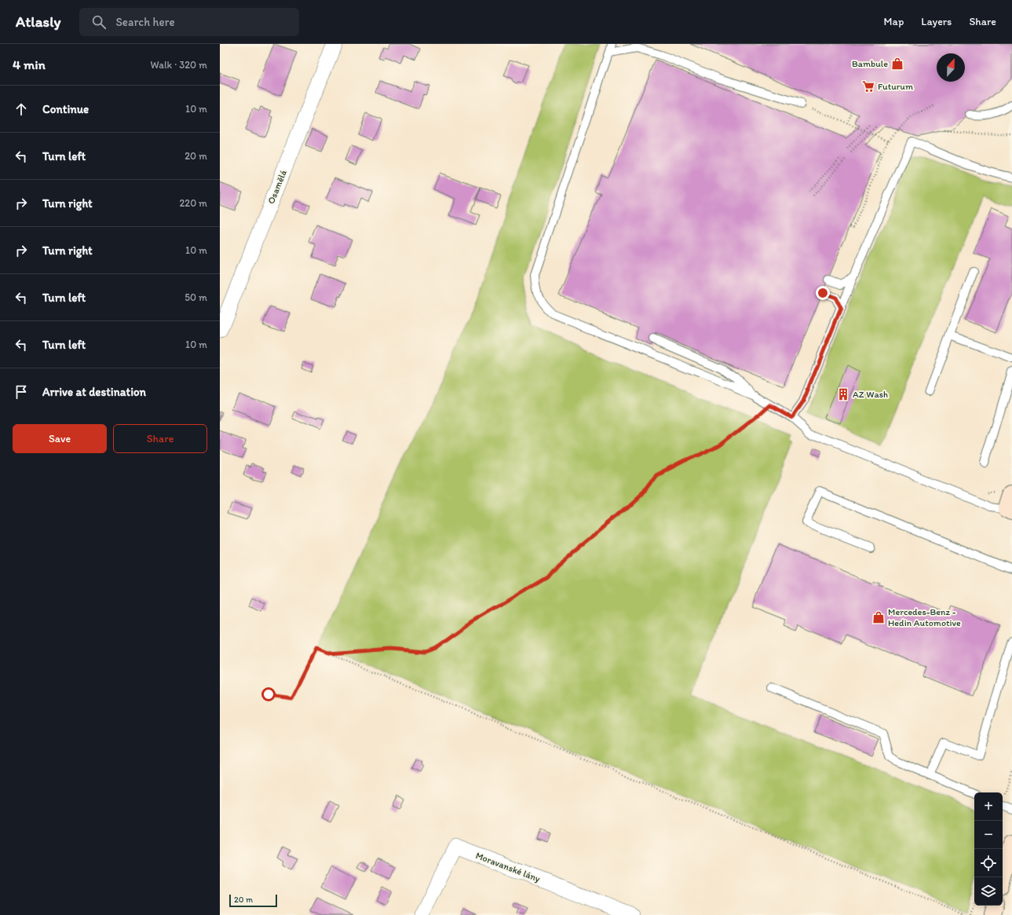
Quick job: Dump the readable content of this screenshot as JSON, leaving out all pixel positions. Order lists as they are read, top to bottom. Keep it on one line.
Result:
{"streets":{"street":["Osamělá","Moravanské lány"]},"places":{"shop":["Bambule","Mercedes-Benz - Hedin Automotive"],"supermarket":["Futurum"],"building":["AZ Wash"]},"scale_bar":"20 m","north":"top","page":{"header":"Atlasly","search":"Search here","nav":["Map","Layers","Share"],"heading":["4 min","Walk · 320 m"],"list":[["Continue","10 m"],["Turn left","20 m"],["Turn right","220 m"],["Turn right","10 m"],["Turn left","50 m"],["Turn left","10 m"],"Arrive at destination"],"buttons":["Save","Share"],"map_buttons":["+","−"],"scale":"20 m"}}
